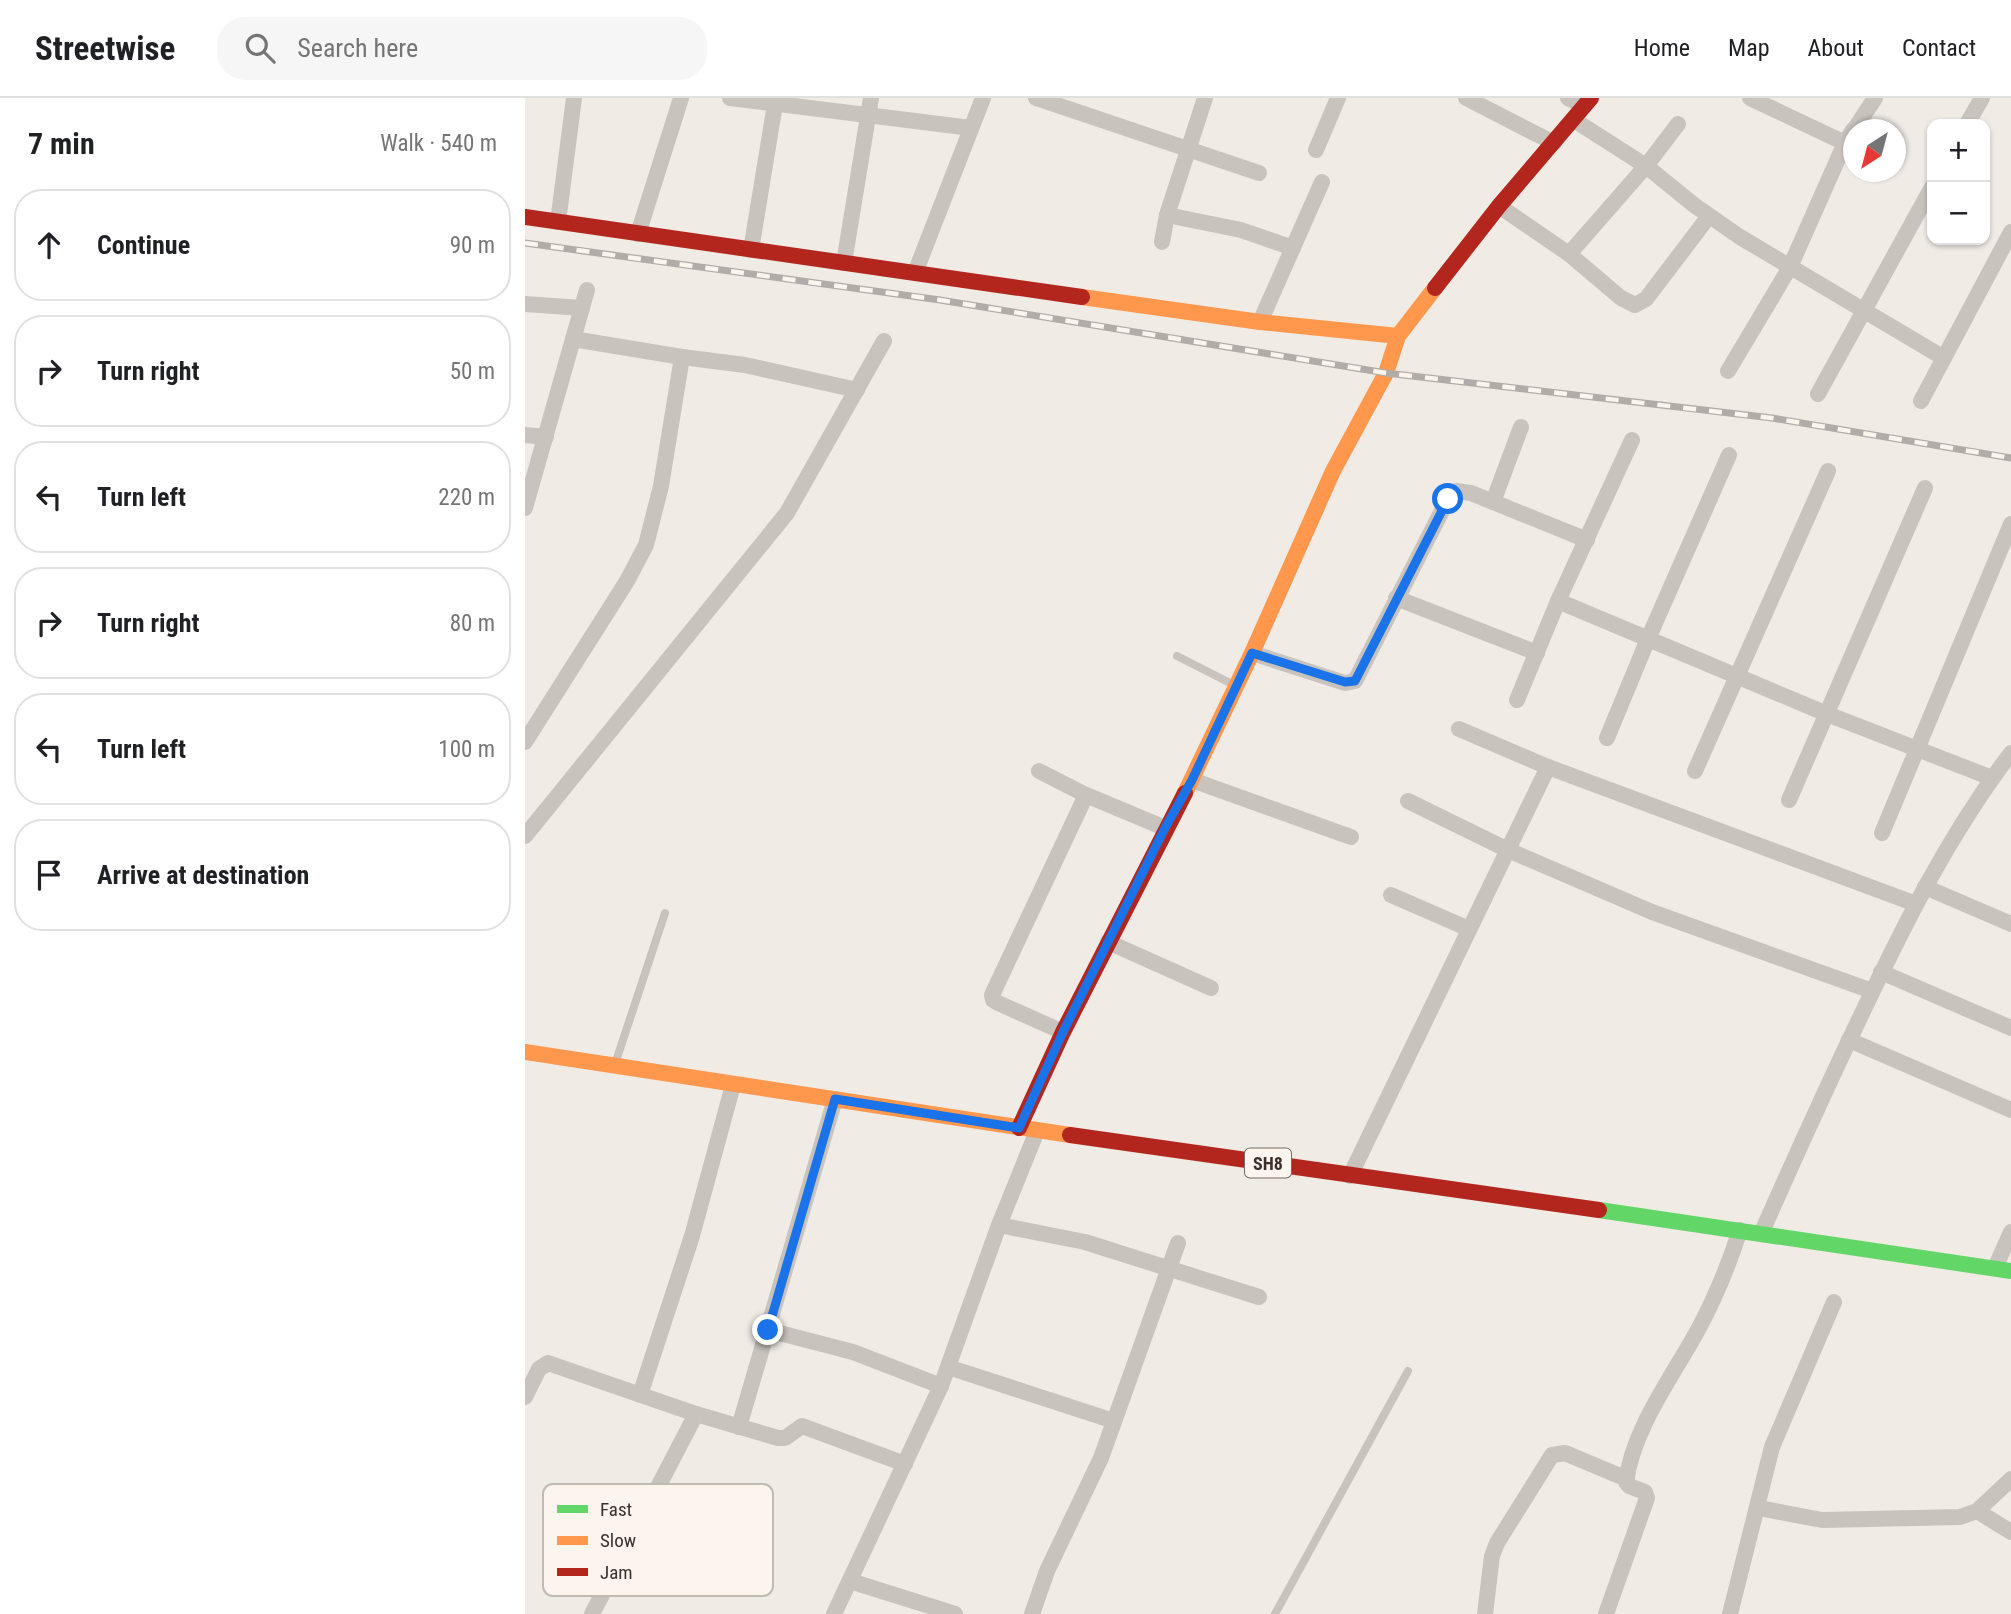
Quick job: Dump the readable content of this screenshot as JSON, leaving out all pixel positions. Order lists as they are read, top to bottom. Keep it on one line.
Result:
{"streets":{"street":["SH8"]},"legend":["Fast","Slow","Jam"],"north":"bottom left","page":{"header":"Streetwise","search":"Search here","nav":["Home","Map","About","Contact"],"heading":["7 min","Walk · 540 m"],"map_buttons":["+","−"],"list":[["Continue","90 m"],["Turn right","50 m"],["Turn left","220 m"],["Turn right","80 m"],["Turn left","100 m"],"Arrive at destination"]}}
